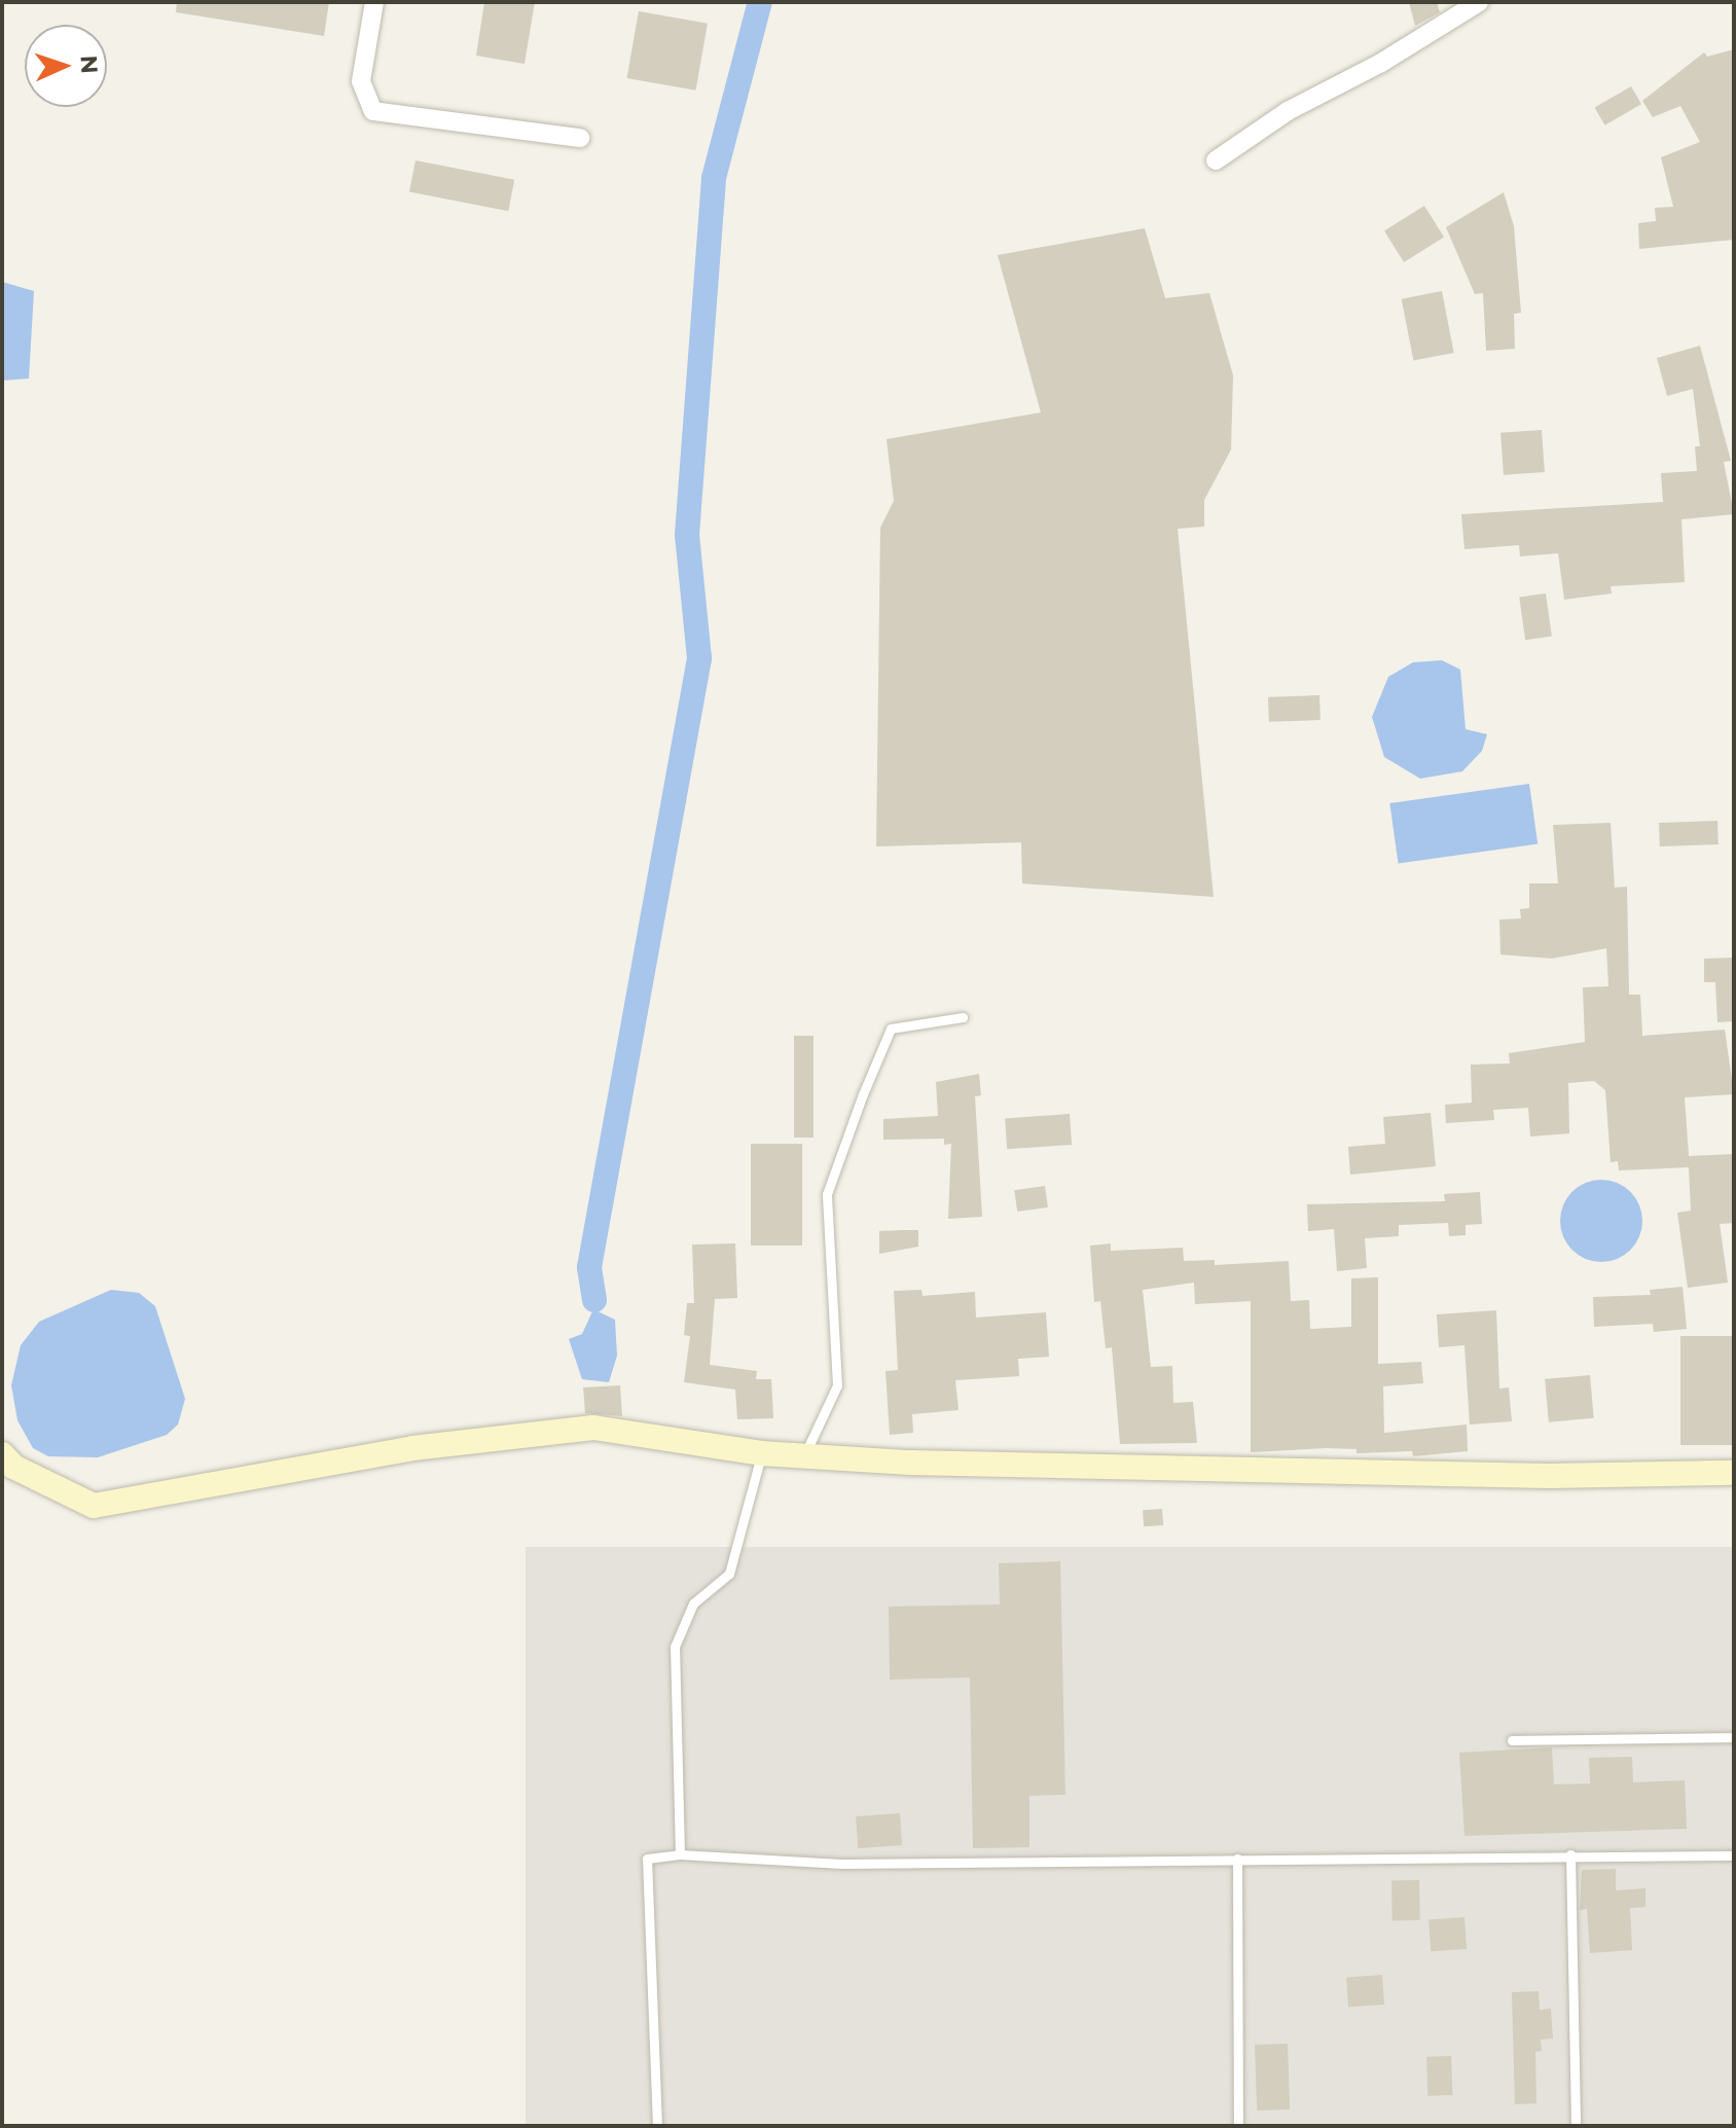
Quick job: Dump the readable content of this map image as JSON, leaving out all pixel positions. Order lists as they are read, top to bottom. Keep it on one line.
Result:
{"north":"right"}
